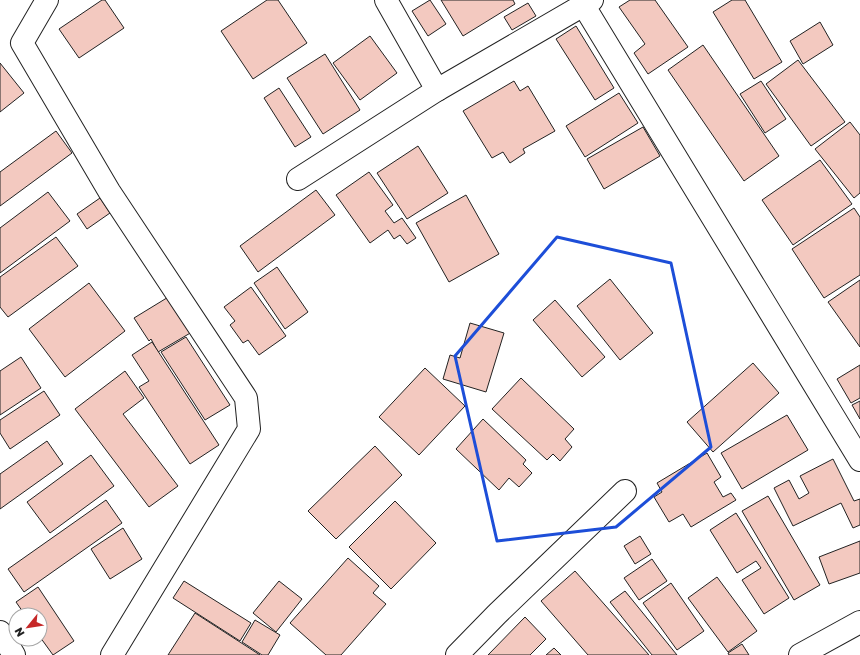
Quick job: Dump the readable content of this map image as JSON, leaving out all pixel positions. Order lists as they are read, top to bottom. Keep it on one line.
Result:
{"north":"bottom left"}
